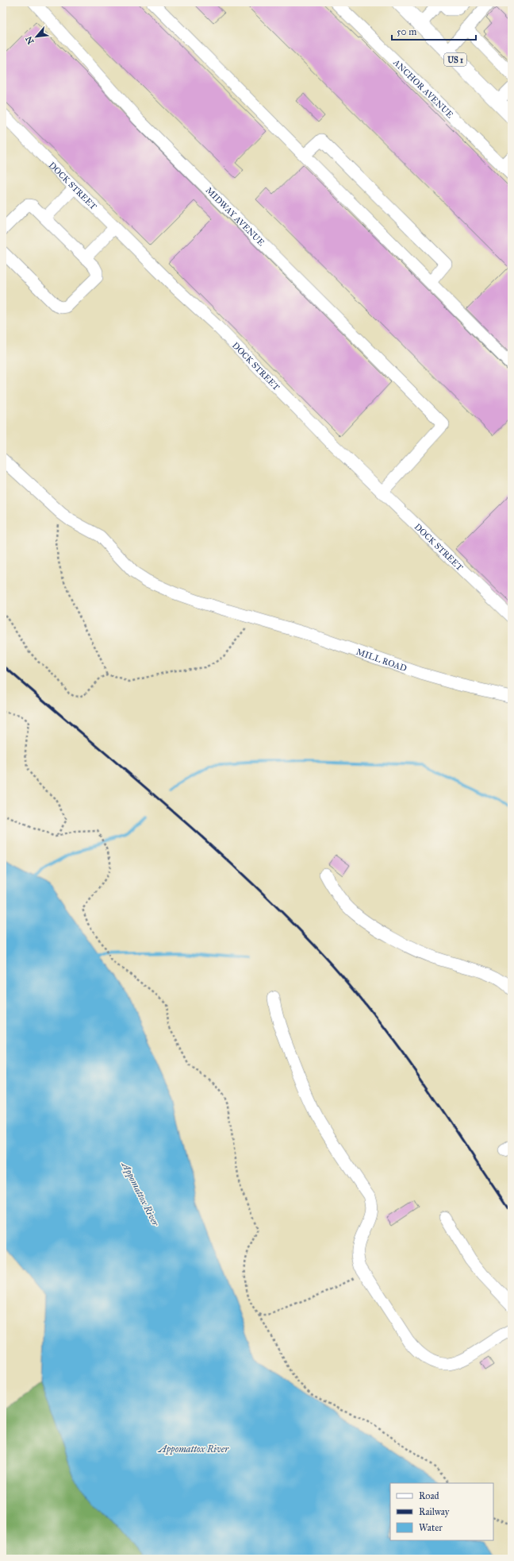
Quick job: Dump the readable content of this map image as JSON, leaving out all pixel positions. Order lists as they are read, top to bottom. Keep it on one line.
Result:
{"streets":{"main road":["US 1"],"street":["ANCHOR AVENUE","DOCK STREET","MIDWAY AVENUE","MILL ROAD"]},"crossings":[["DOCK STREET","MIDWAY AVENUE"]],"water":["Appomattox River"],"legend":["Road","Railway","Water"],"scale_bar":"50 m","north":"bottom left"}
